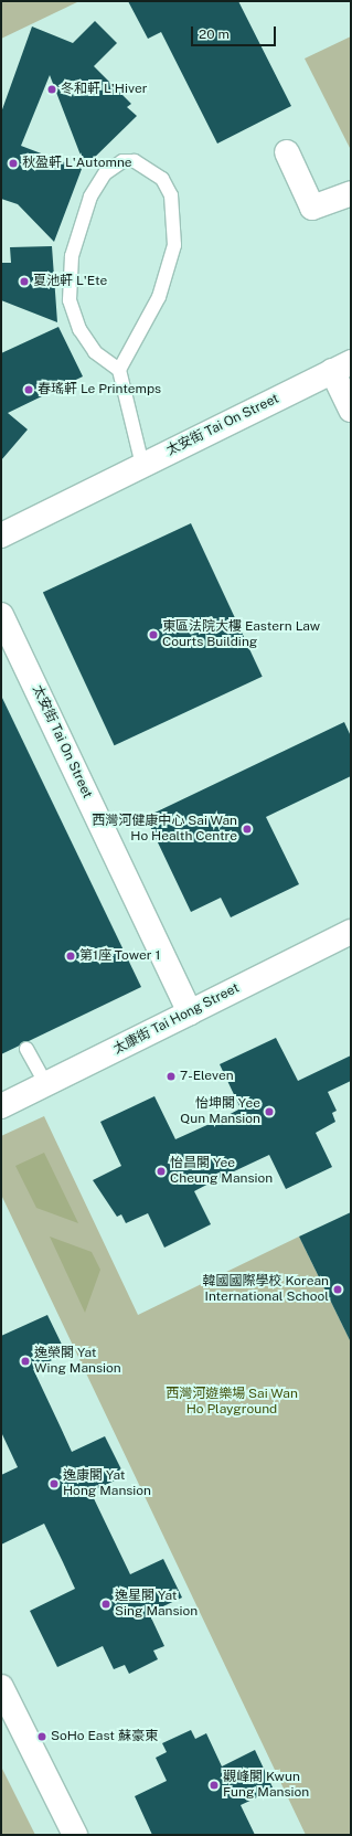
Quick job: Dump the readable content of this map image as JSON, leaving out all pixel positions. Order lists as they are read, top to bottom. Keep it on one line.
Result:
{"streets":{"street":["太安街 Tai On Street","太康街 Tai Hong Street"]},"crossings":[["太安街 Tai On Street","太康街 Tai Hong Street"]],"parks":["西灣河遊樂場 Sai Wan Ho Playground"],"places":["冬和軒 L'Hiver","秋盈軒 L'Automne","夏池軒 L'Ete","春瑤軒 Le Printemps","東區法院大樓 Eastern Law Courts Building","西灣河健康中心 Sai Wan Ho Health Centre","第1座 Tower 1","7-Eleven","怡坤閣 Yee Qun Mansion","怡昌閣 Yee Cheung Mansion","韓國國際學校 Korean International School","逸榮閣 Yat Wing Mansion","逸康閣 Yat Hong Mansion","逸星閣 Yat Sing Mansion","SoHo East 蘇豪東","觀峰閣 Kwun Fung Mansion"],"scale_bar":"20 m"}
